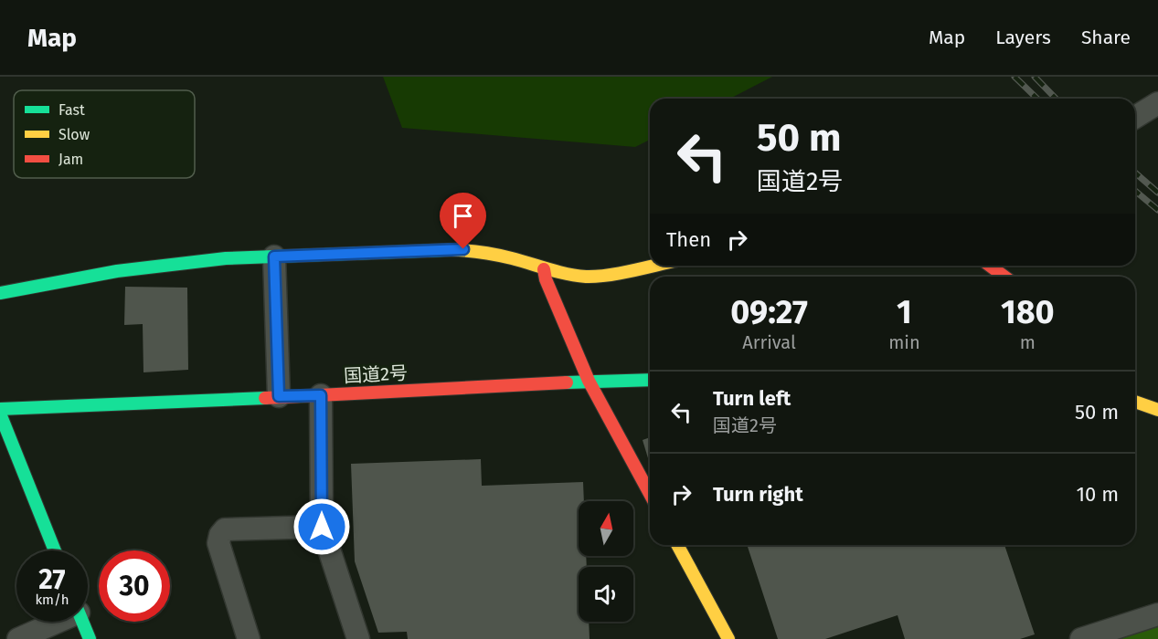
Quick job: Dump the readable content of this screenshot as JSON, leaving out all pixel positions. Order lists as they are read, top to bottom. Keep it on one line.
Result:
{"streets":{"main road":["国道2号"]},"legend":["Fast","Slow","Jam"],"north":"top","page":{"header":"Map","nav":["Map","Layers","Share"],"turn":["50 m","国道2号"],"then":"Then","eta":["09:27","Arrival","1","min","180","m"],"list":[{"name":"Turn left","note":"国道2号","value":"50 m"},{"name":"Turn right","value":"10 m"}],"speed":"27 km/h","limit":"30"}}
